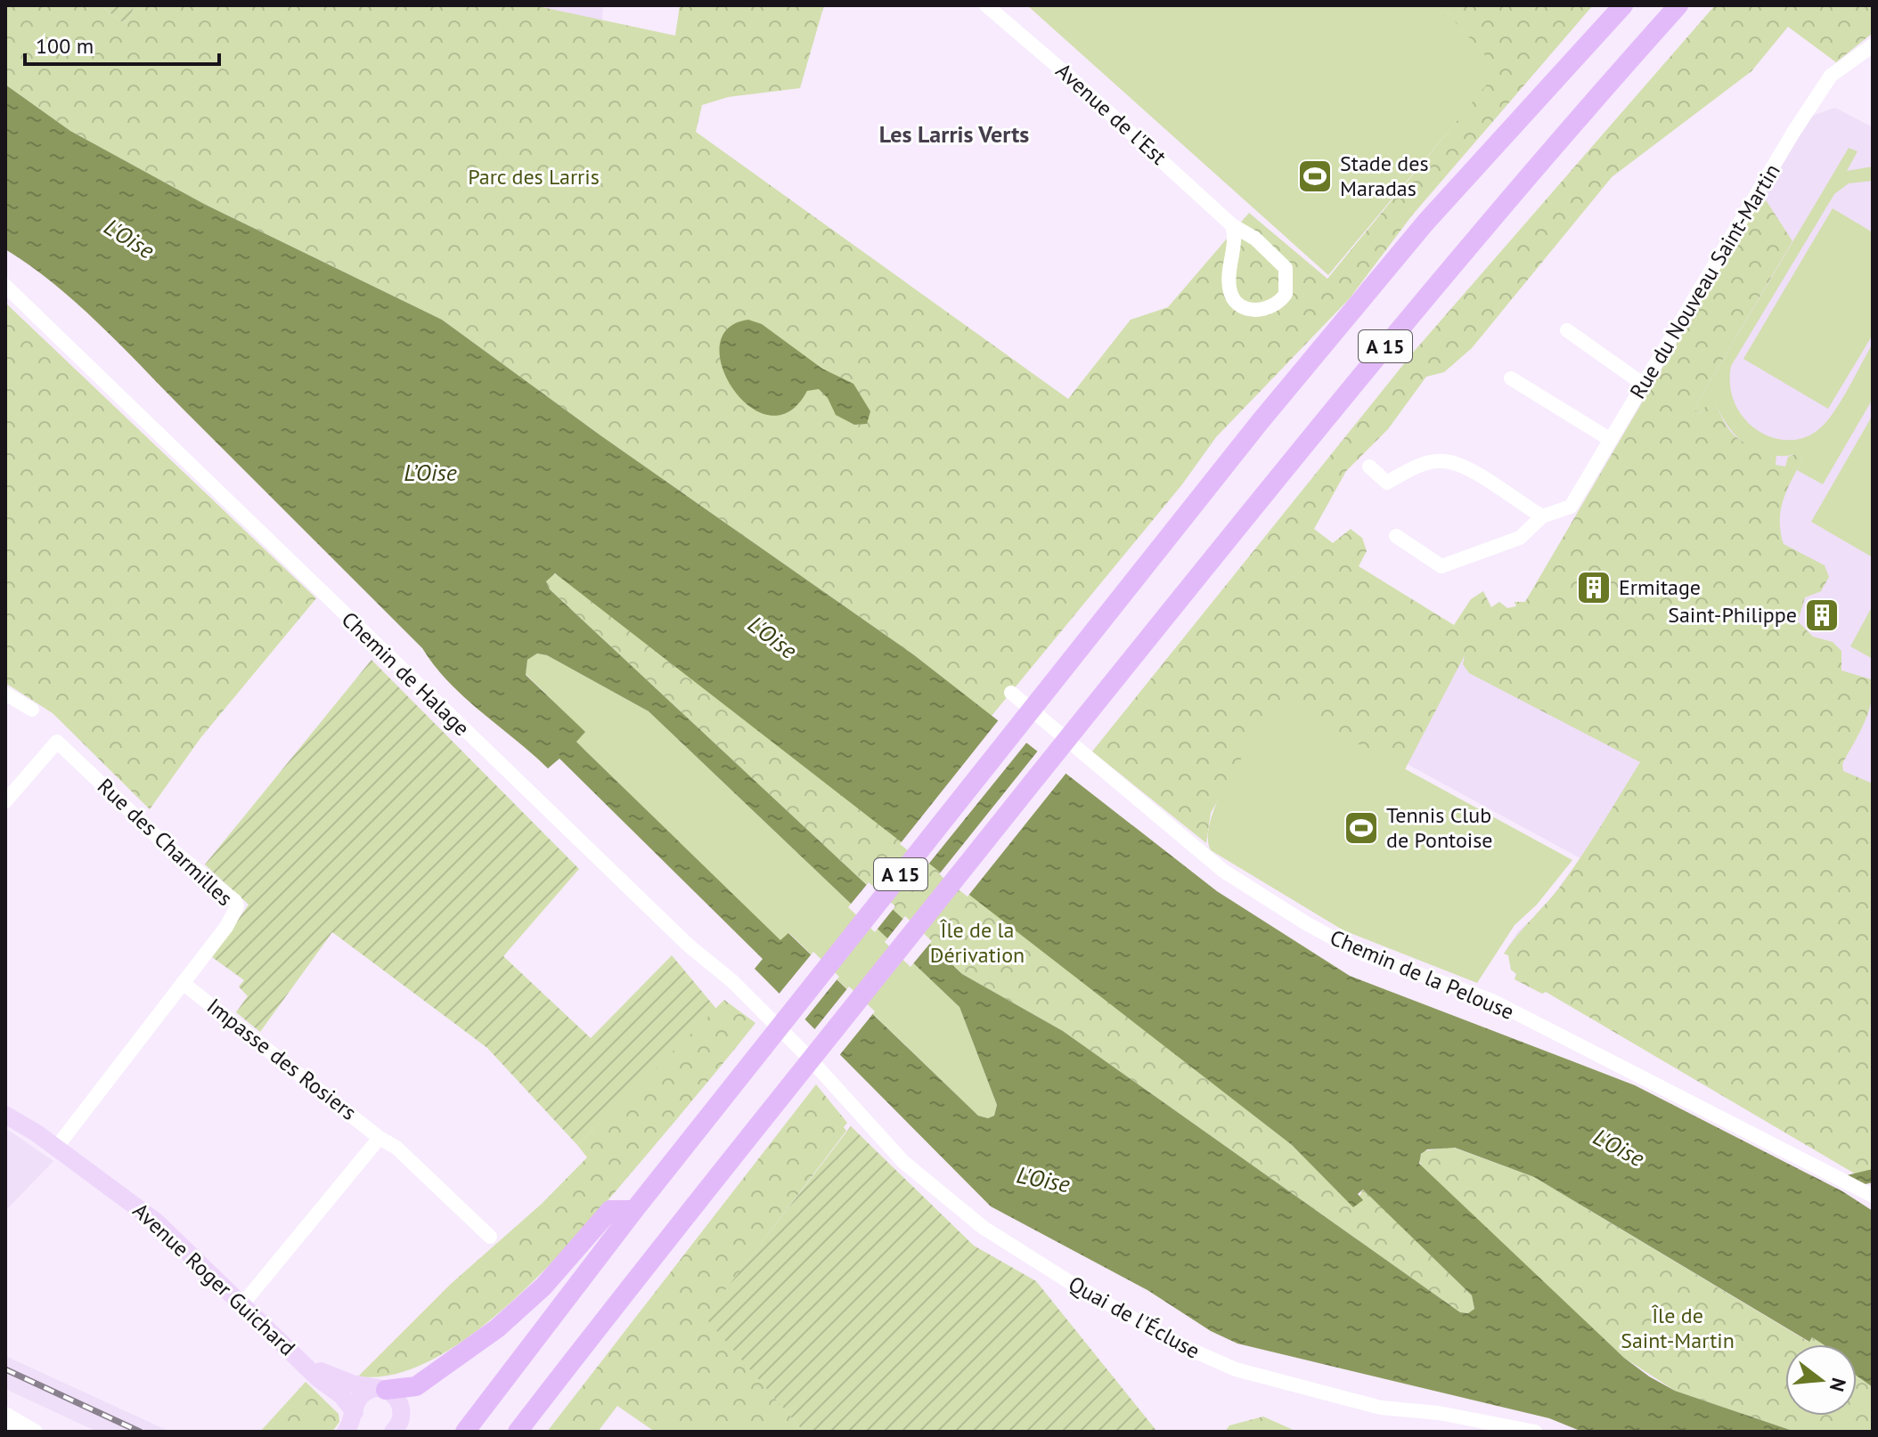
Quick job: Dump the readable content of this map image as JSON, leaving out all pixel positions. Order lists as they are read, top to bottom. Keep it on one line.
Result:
{"streets":{"highway":["A 15"],"main road":["Avenue Roger Guichard"],"street":["Avenue de l'Est","Rue du Nouveau Saint-Martin","Chemin de Halage","Rue des Charmilles","Chemin de la Pelouse","Impasse des Rosiers","Quai de l'Écluse"]},"crossings":[["Chemin de Halage","Quai de l'Écluse"],["Rue des Charmilles","Impasse des Rosiers"],["Rue des Charmilles","Avenue Roger Guichard"]],"districts":["Les Larris Verts"],"water":["L'Oise","L’Oise"],"parks":["Parc des Larris","Île de la Dérivation","Île de Saint-Martin"],"places":{"sports":["Stade des Maradas","Tennis Club de Pontoise"],"building":["Ermitage","Saint-Philippe"]},"scale_bar":"100 m","north":"right"}
